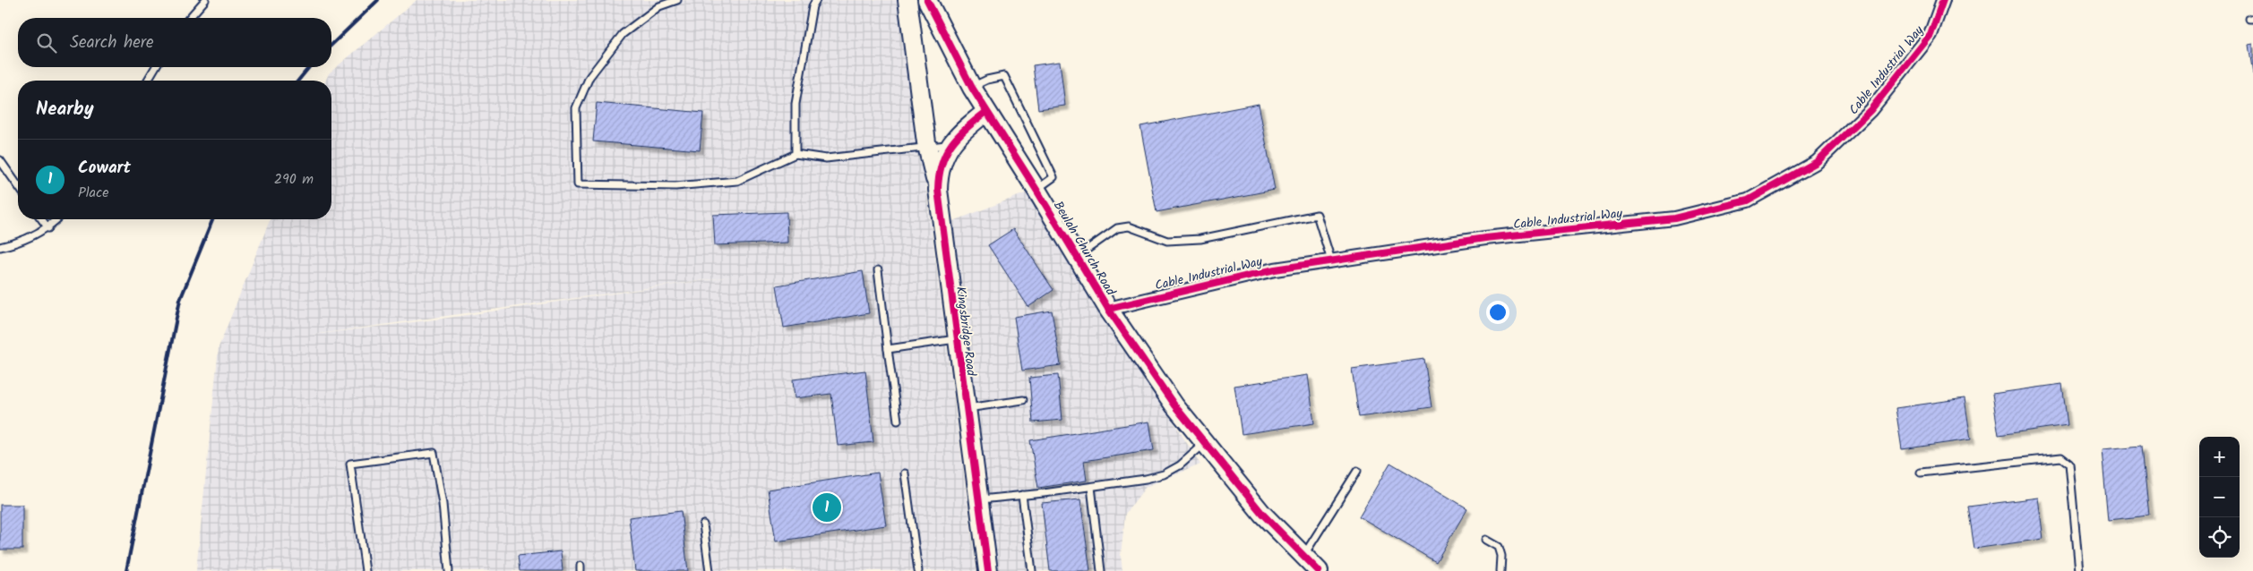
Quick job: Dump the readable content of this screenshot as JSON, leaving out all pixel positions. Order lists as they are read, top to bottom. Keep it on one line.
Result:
{"streets":{"street":["Cable Industrial Way","Beulah Church Road","Kingsbridge Road"]},"crossings":[["Cable Industrial Way","Beulah Church Road"],["Beulah Church Road","Kingsbridge Road"]],"page":{"search":"Search here","heading":"Nearby","list":[{"mark":"1","name":"Cowart","note":"Place","value":"290 m"}],"map_buttons":["+","−"],"pins":"1"}}
